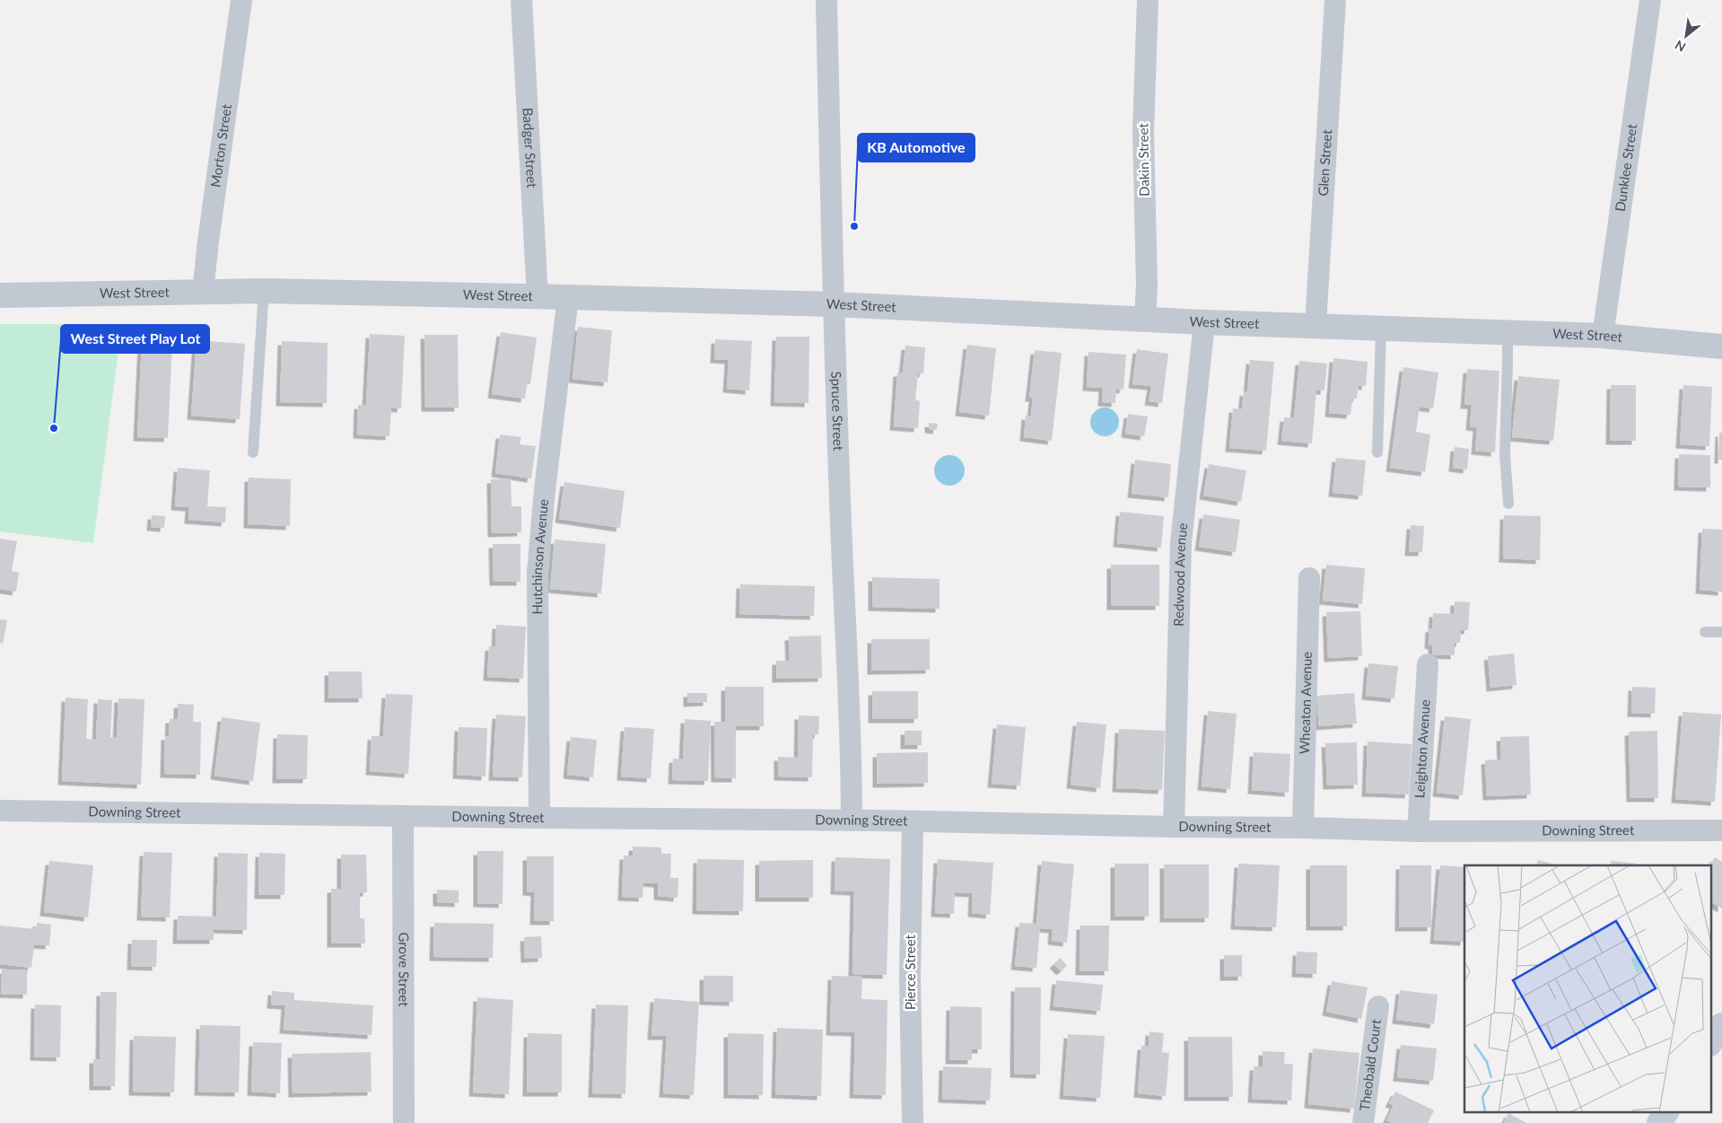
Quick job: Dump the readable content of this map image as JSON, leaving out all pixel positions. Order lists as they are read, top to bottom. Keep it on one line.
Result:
{"streets":{"street":["Morton Street","Badger Street","Dakin Street","Glen Street","Dunklee Street","West Street","Spruce Street","Hutchinson Avenue","Redwood Avenue","Wheaton Avenue","Leighton Avenue","Downing Street","Grove Street","Pierce Street","Theobald Court"]},"crossings":[["Morton Street","West Street"],["Badger Street","West Street"],["Dakin Street","West Street"],["Glen Street","West Street"],["Dunklee Street","West Street"],["West Street","Spruce Street"],["West Street","Hutchinson Avenue"],["West Street","Redwood Avenue"],["Spruce Street","Downing Street"],["Hutchinson Avenue","Downing Street"],["Redwood Avenue","Downing Street"],["Wheaton Avenue","Downing Street"],["Leighton Avenue","Downing Street"],["Downing Street","Grove Street"],["Downing Street","Pierce Street"]],"places":["KB Automotive","West Street Play Lot"],"north":"bottom left"}
